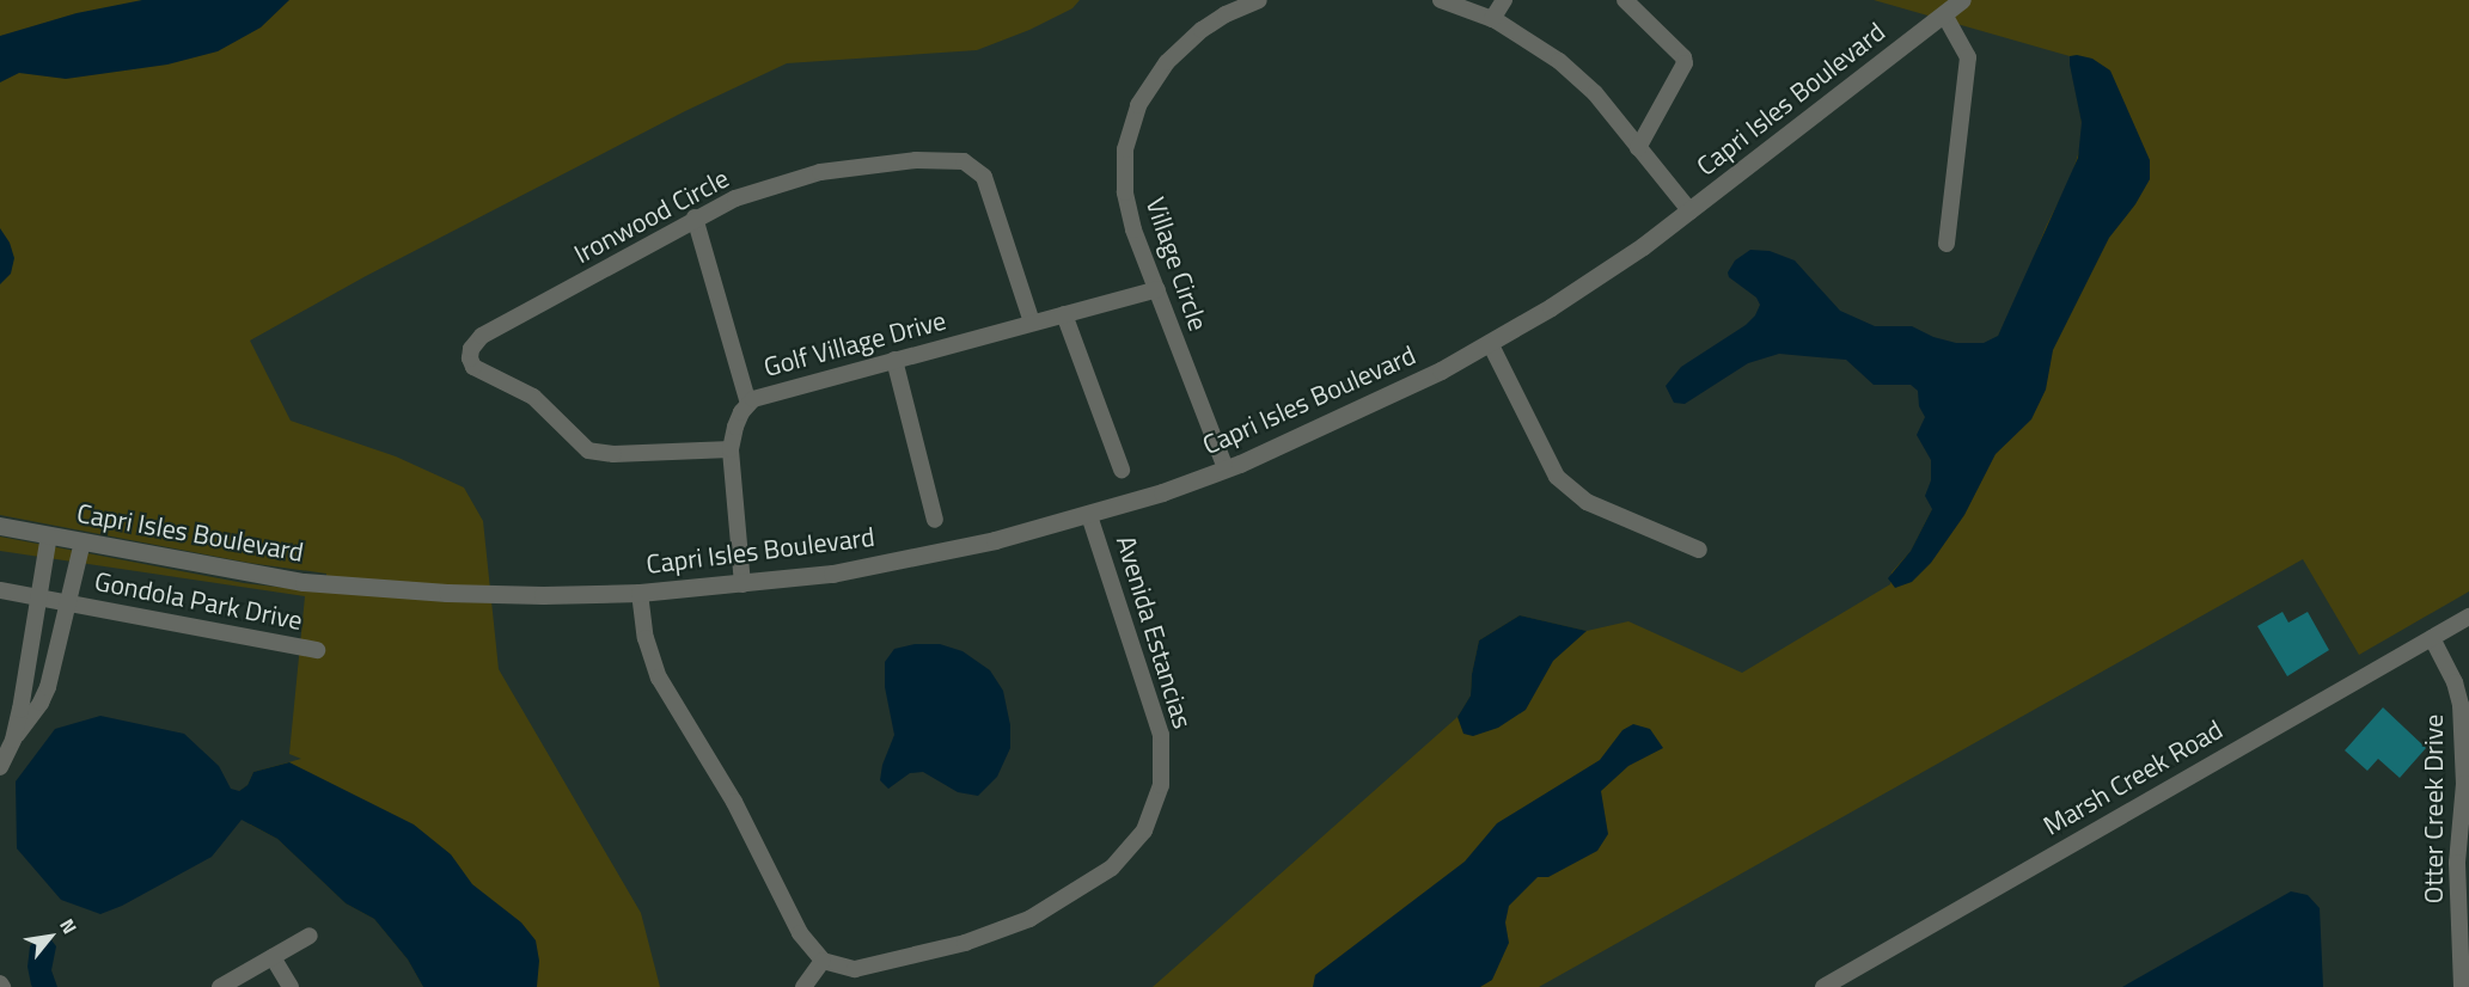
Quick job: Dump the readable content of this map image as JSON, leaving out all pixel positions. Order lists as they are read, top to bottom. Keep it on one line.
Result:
{"streets":{"street":["Capri Isles Boulevard","Ironwood Circle","Village Circle","Golf Village Drive","Gondola Park Drive","Avenida Estancias","Marsh Creek Road","Otter Creek Drive"]},"crossings":[["Capri Isles Boulevard","Village Circle"],["Capri Isles Boulevard","Golf Village Drive"],["Capri Isles Boulevard","Gondola Park Drive"],["Capri Isles Boulevard","Avenida Estancias"],["Ironwood Circle","Golf Village Drive"],["Marsh Creek Road","Otter Creek Drive"]],"north":"top right"}
